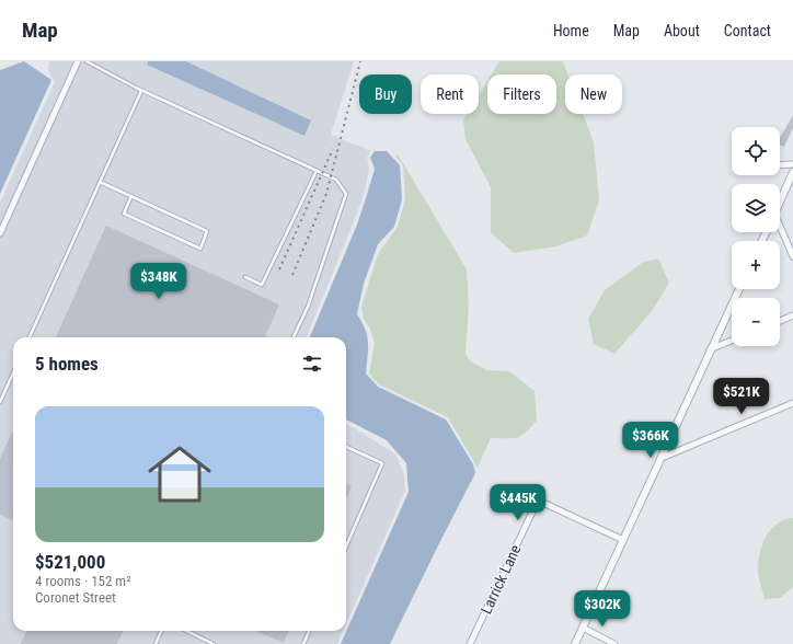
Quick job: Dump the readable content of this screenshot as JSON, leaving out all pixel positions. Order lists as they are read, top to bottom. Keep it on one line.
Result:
{"streets":{"street":["Larrick Lane"]},"page":{"header":"Map","nav":["Home","Map","About","Contact"],"chip":["Buy","Rent","Filters","New"],"map_buttons":["+","−"],"price":["$348K","$521K","$366K","$445K","$302K"],"heading":"5 homes","list":[{"name":"$521,000","note":"4 rooms · 152 m² · Coronet Street"}]}}
